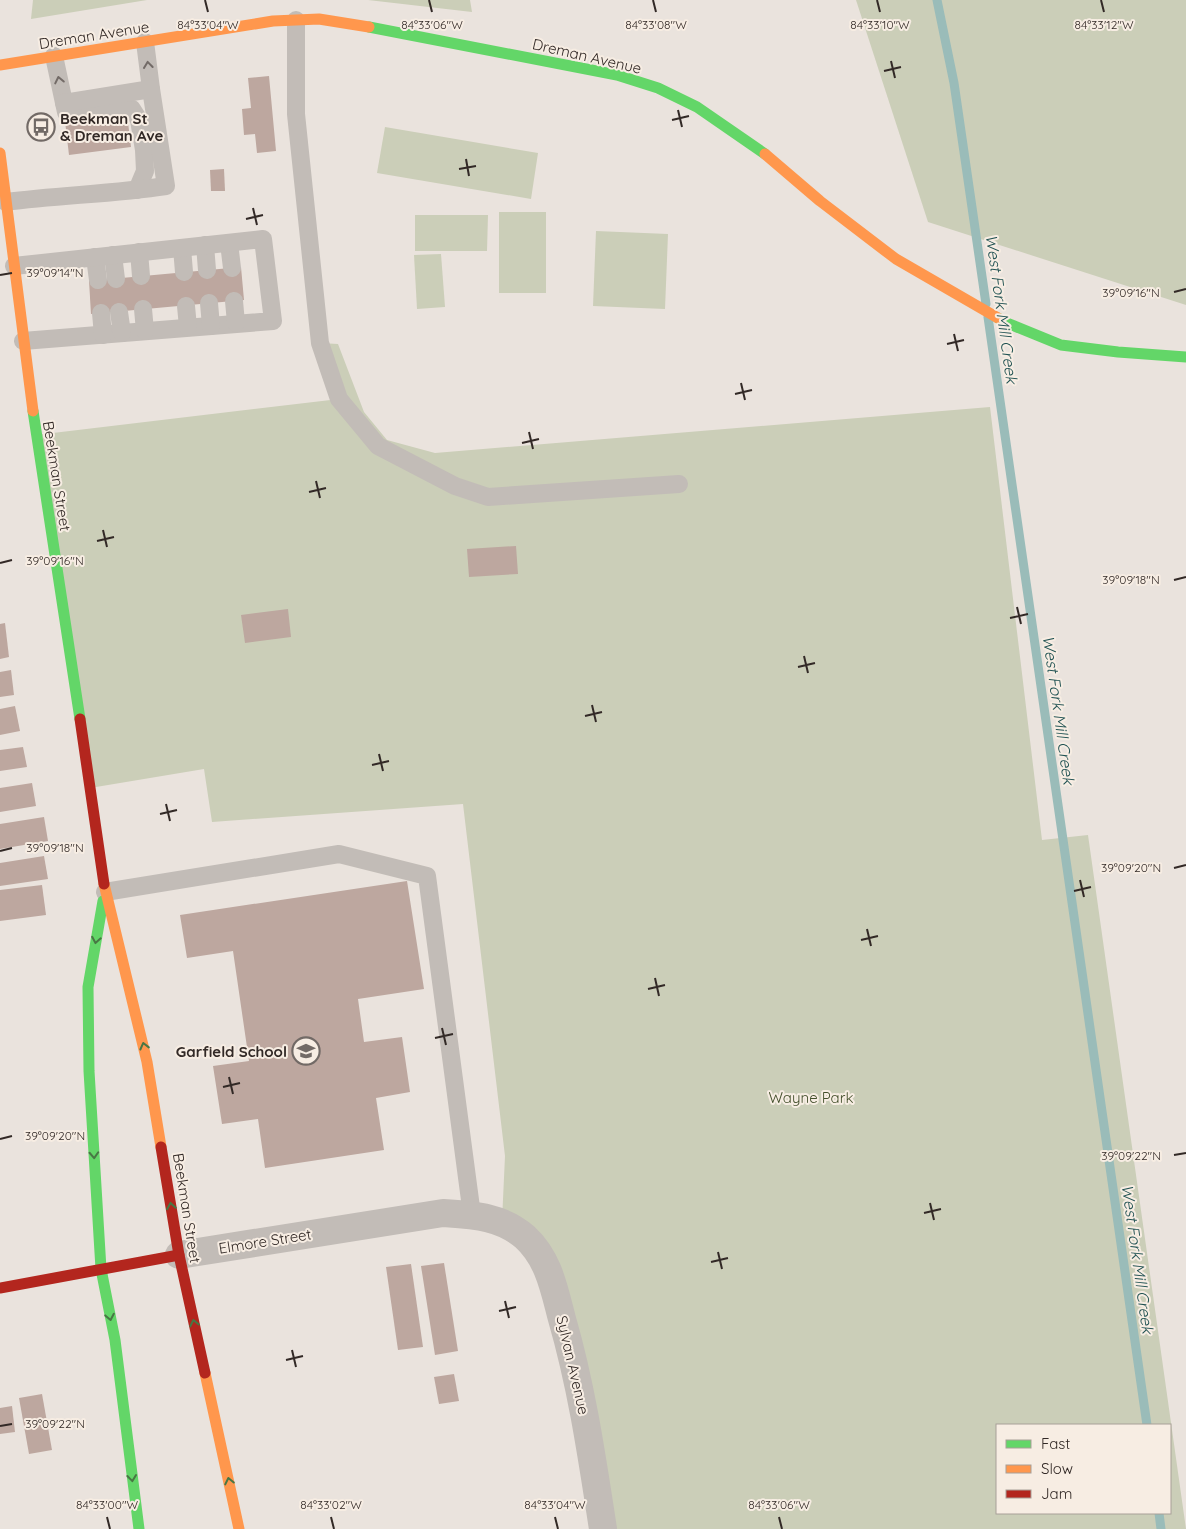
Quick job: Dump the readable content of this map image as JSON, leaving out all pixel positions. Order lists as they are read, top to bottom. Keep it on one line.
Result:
{"streets":{"main road":["Dreman Avenue","Beekman Street","Elmore Street"],"street":["Sylvan Avenue"]},"crossings":[["Beekman Street","Elmore Street"],["Elmore Street","Sylvan Avenue"]],"water":["West Fork Mill Creek"],"parks":["Wayne Park"],"places":{"bus stop":["Beekman St & Dreman Ave"],"school or university":["Garfield School"]},"legend":["Fast","Slow","Jam"],"coordinates":["84°33'04\"W","84°33'06\"W","84°33'08\"W","84°33'10\"W","84°33'12\"W","39°09'14\"N","39°09'16\"N","39°09'18\"N","39°09'20\"N","39°09'22\"N","84°33'00\"W","84°33'02\"W"]}
